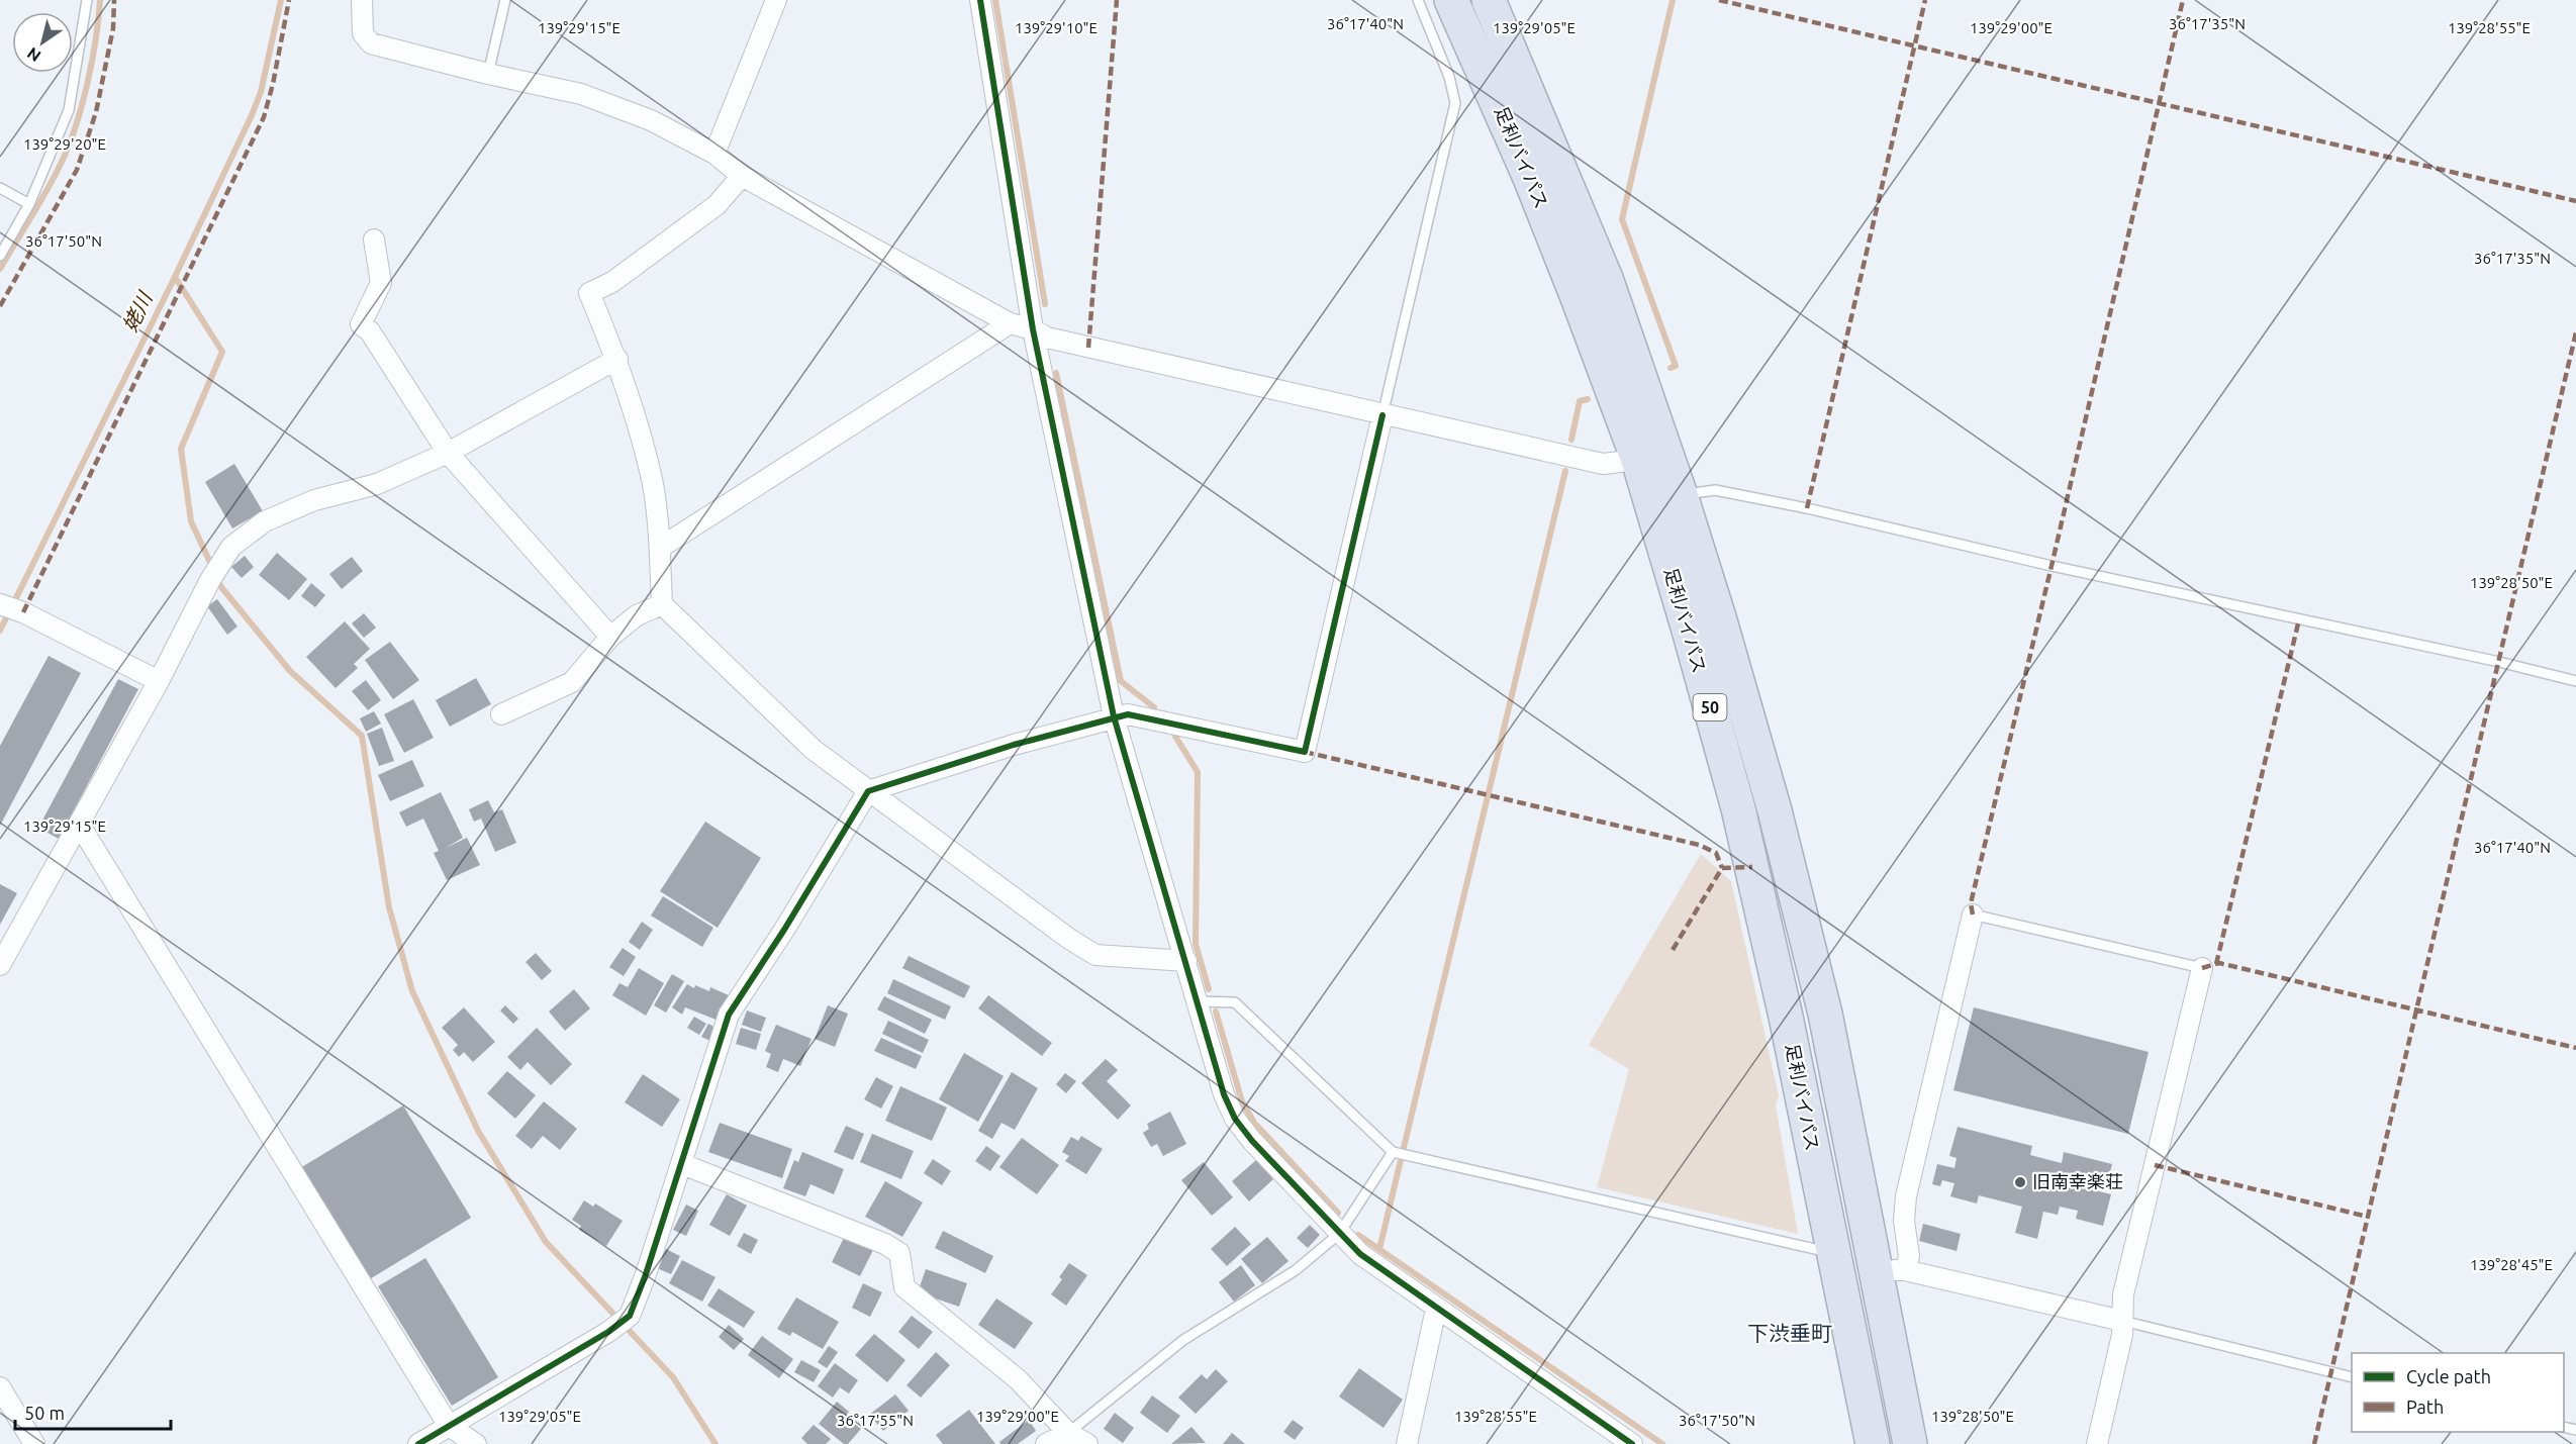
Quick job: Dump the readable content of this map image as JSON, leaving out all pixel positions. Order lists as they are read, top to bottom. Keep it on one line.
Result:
{"streets":{"highway":["足利バイパス","50"]},"districts":["下渋垂町"],"water":["姥川"],"places":["旧南幸楽荘"],"legend":["Cycle path","Path"],"scale_bar":"50 m","north":"bottom left","coordinates":["36°17'40\"N","36°17'35\"N","139°29'15\"E","139°29'10\"E","139°29'05\"E","139°29'00\"E","139°28'55\"E","139°29'20\"E","36°17'50\"N","139°28'50\"E","139°28'45\"E","36°17'55\"N"]}
